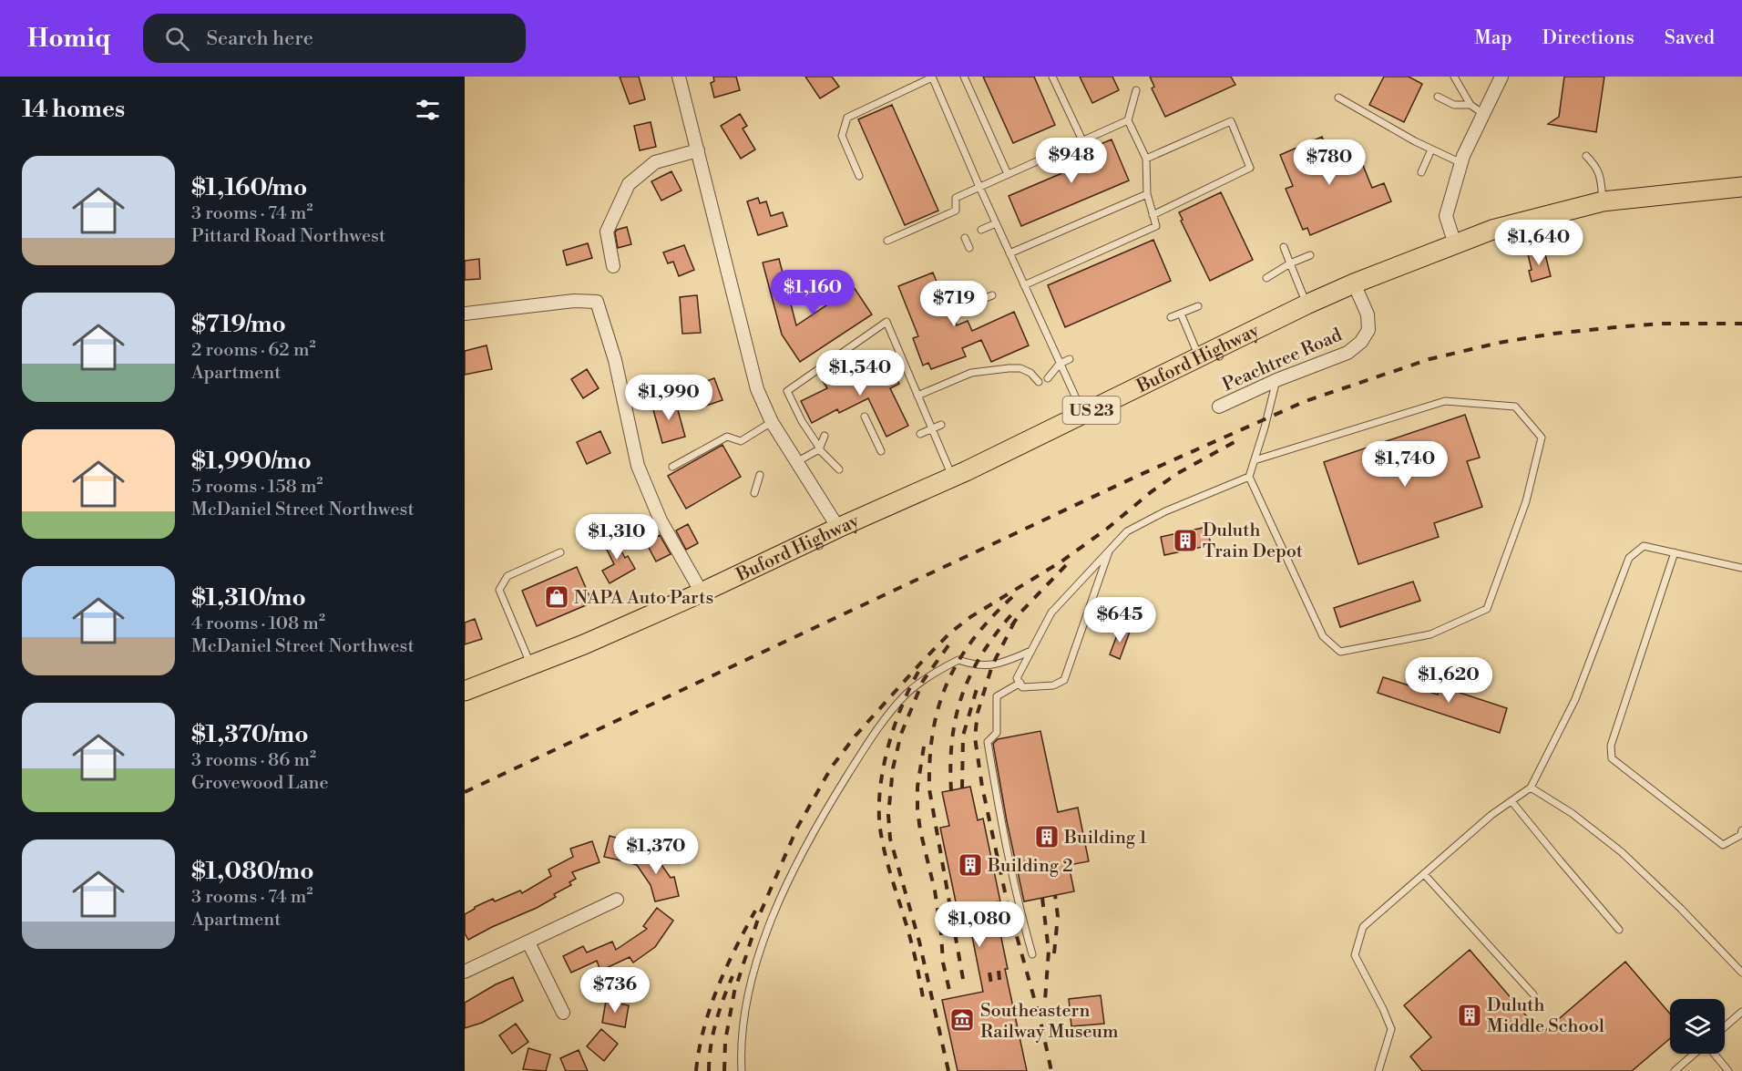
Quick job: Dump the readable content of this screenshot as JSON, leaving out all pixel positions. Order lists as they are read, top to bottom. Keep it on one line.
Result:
{"streets":{"main road":["Buford Highway","US 23"],"street":["Peachtree Road"]},"crossings":[["Buford Highway","Peachtree Road"]],"places":{"building":["Duluth Train Depot","Building 1","Building 2","Duluth Middle School"],"shop":["NAPA Auto Parts"],"museum":["Southeastern Railway Museum"]},"page":{"header":"Homiq","search":"Search here","nav":["Map","Directions","Saved"],"heading":"14 homes","price":["$948","$780","$1,640","$1,160","$719","$1,540","$1,990","$1,740","$1,310","$645","$1,620","$1,370","$1,080","$736"],"list":[{"name":"$1,160/mo","note":"3 rooms · 74 m² · Pittard Road Northwest"},{"name":"$719/mo","note":"2 rooms · 62 m² · Apartment"},{"name":"$1,990/mo","note":"5 rooms · 158 m² · McDaniel Street Northwest"},{"name":"$1,310/mo","note":"4 rooms · 108 m² · McDaniel Street Northwest"},{"name":"$1,370/mo","note":"3 rooms · 86 m² · Grovewood Lane"},{"name":"$1,080/mo","note":"3 rooms · 74 m² · Apartment"}]}}
